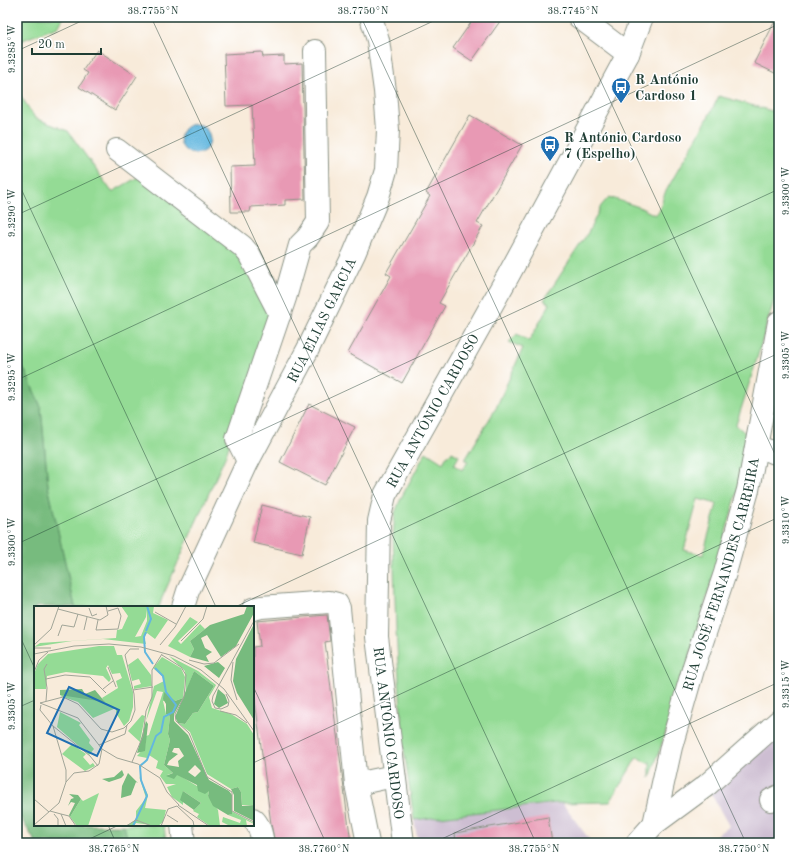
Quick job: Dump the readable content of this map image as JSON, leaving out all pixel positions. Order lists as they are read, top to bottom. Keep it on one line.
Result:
{"streets":{"street":["RUA ELIAS GARCIA","RUA ANTÓNIO CARDOSO","RUA JOSÉ FERNANDES CARREIRA"]},"places":{"bus stop":["R António Cardoso 1","R António Cardoso 7 (Espelho)"]},"scale_bar":"20 m","coordinates":["38.7755°N","38.7750°N","38.7745°N","9.3285°W","9.3300°W","9.3290°W","9.3305°W","9.3295°W","9.3310°W","9.3315°W","38.7765°N","38.7760°N"]}
